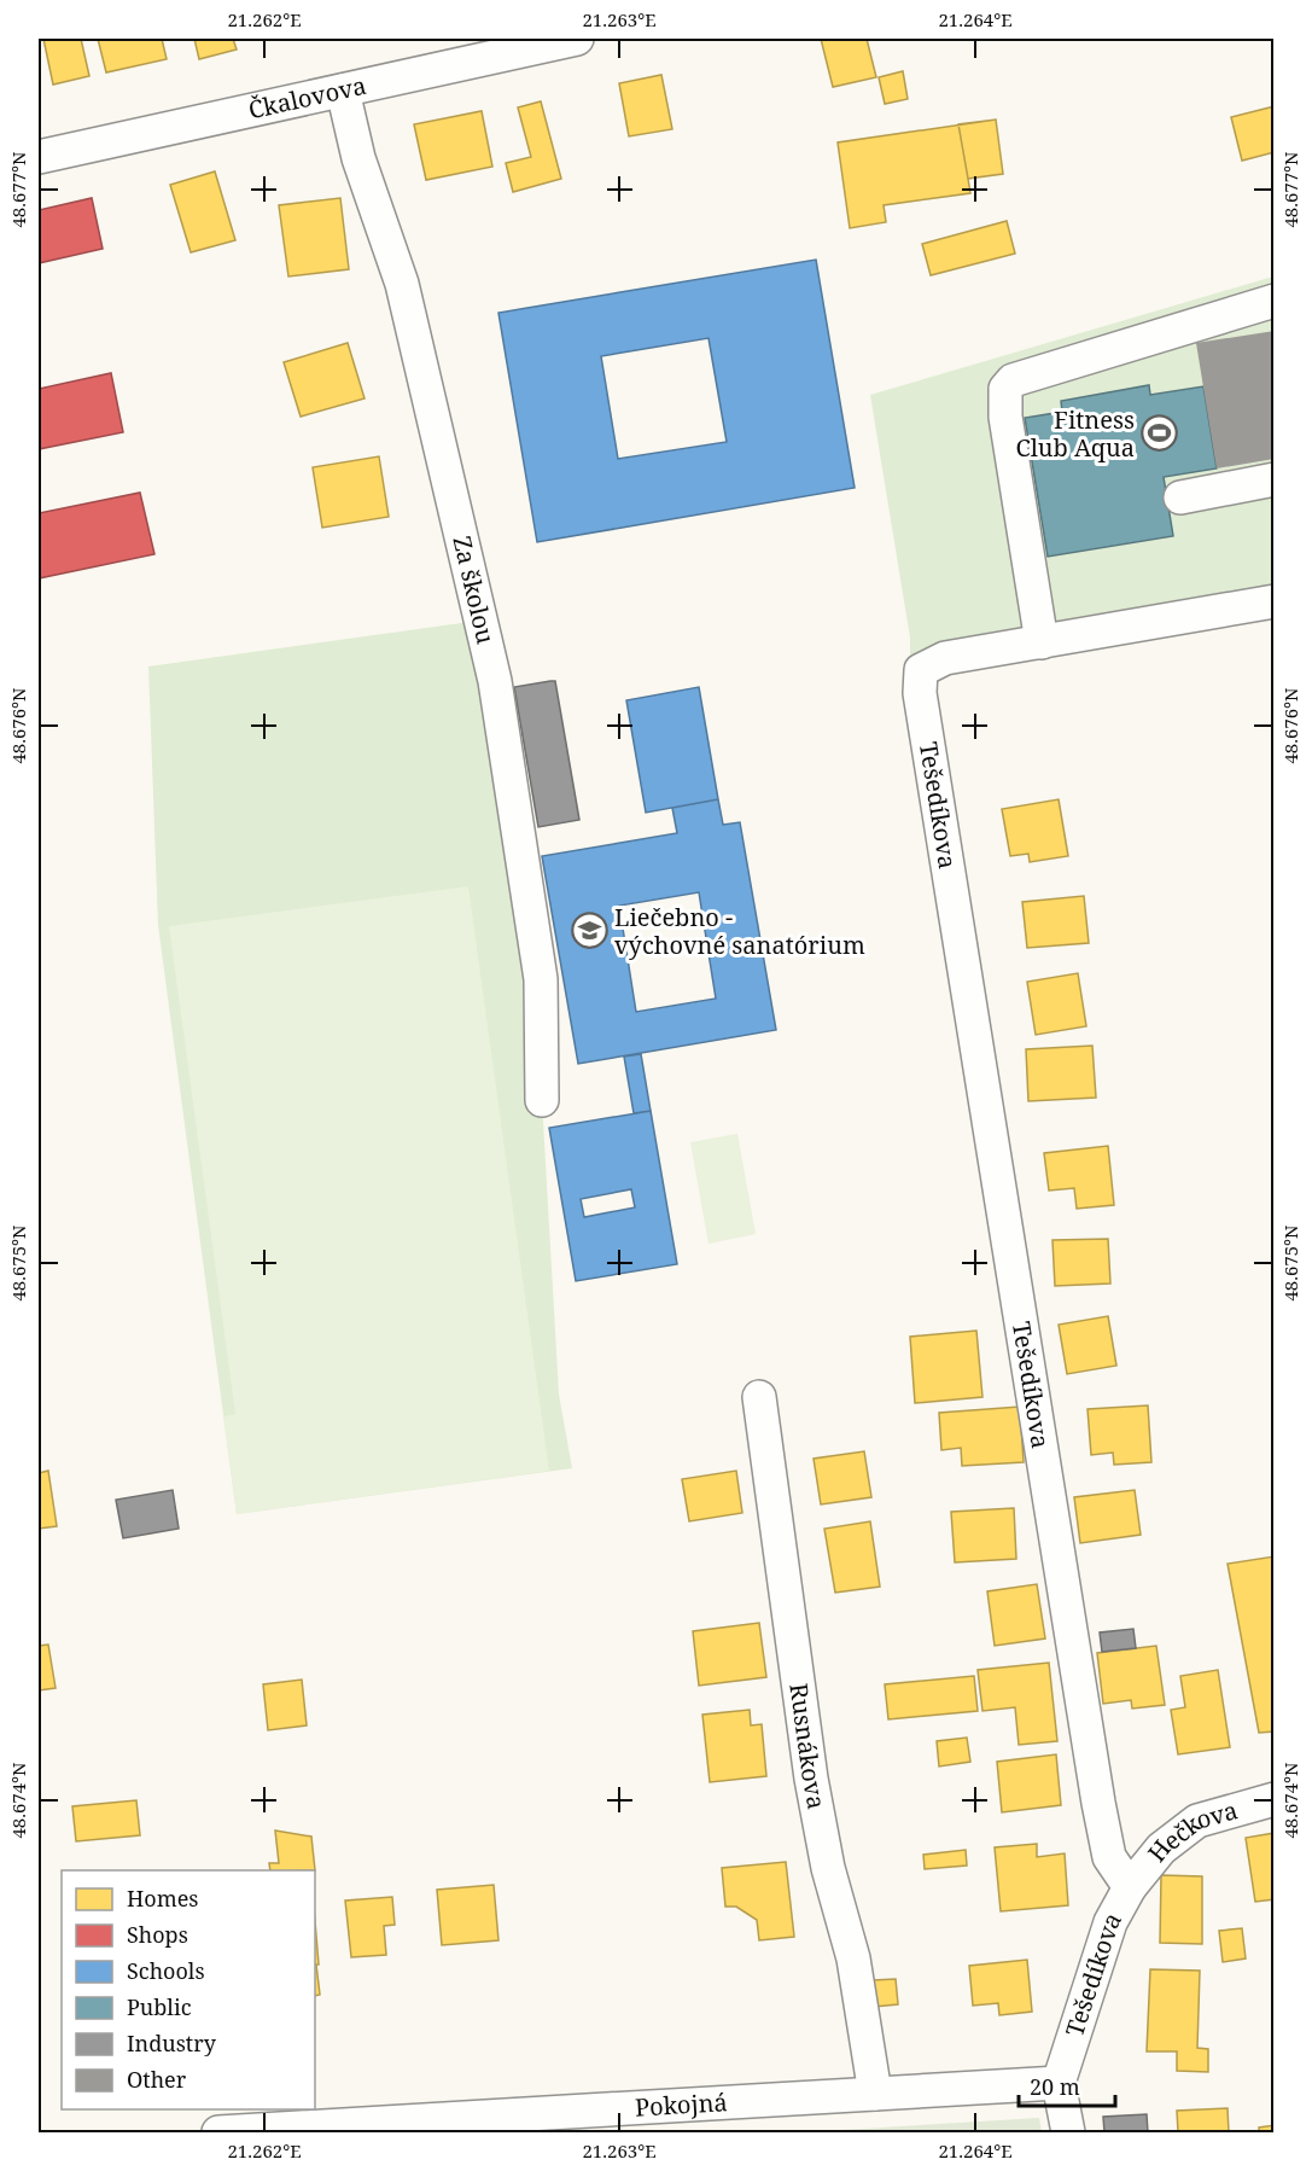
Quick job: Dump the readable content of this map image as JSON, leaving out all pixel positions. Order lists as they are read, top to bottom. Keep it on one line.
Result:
{"streets":{"street":["Čkalovova","Za školou","Tešedíkova","Rusnákova","Hečkova","Pokojná"]},"crossings":[["Čkalovova","Za školou"],["Tešedíkova","Hečkova"],["Tešedíkova","Pokojná"],["Rusnákova","Pokojná"]],"places":{"sports":["Fitness Club Aqua"],"school or university":["Liečebno - výchovné sanatórium"]},"legend":["Homes","Shops","Schools","Public","Industry","Other"],"scale_bar":"20 m","coordinates":["21.262°E","21.263°E","21.264°E","48.677°N","48.676°N","48.675°N","48.674°N"]}
